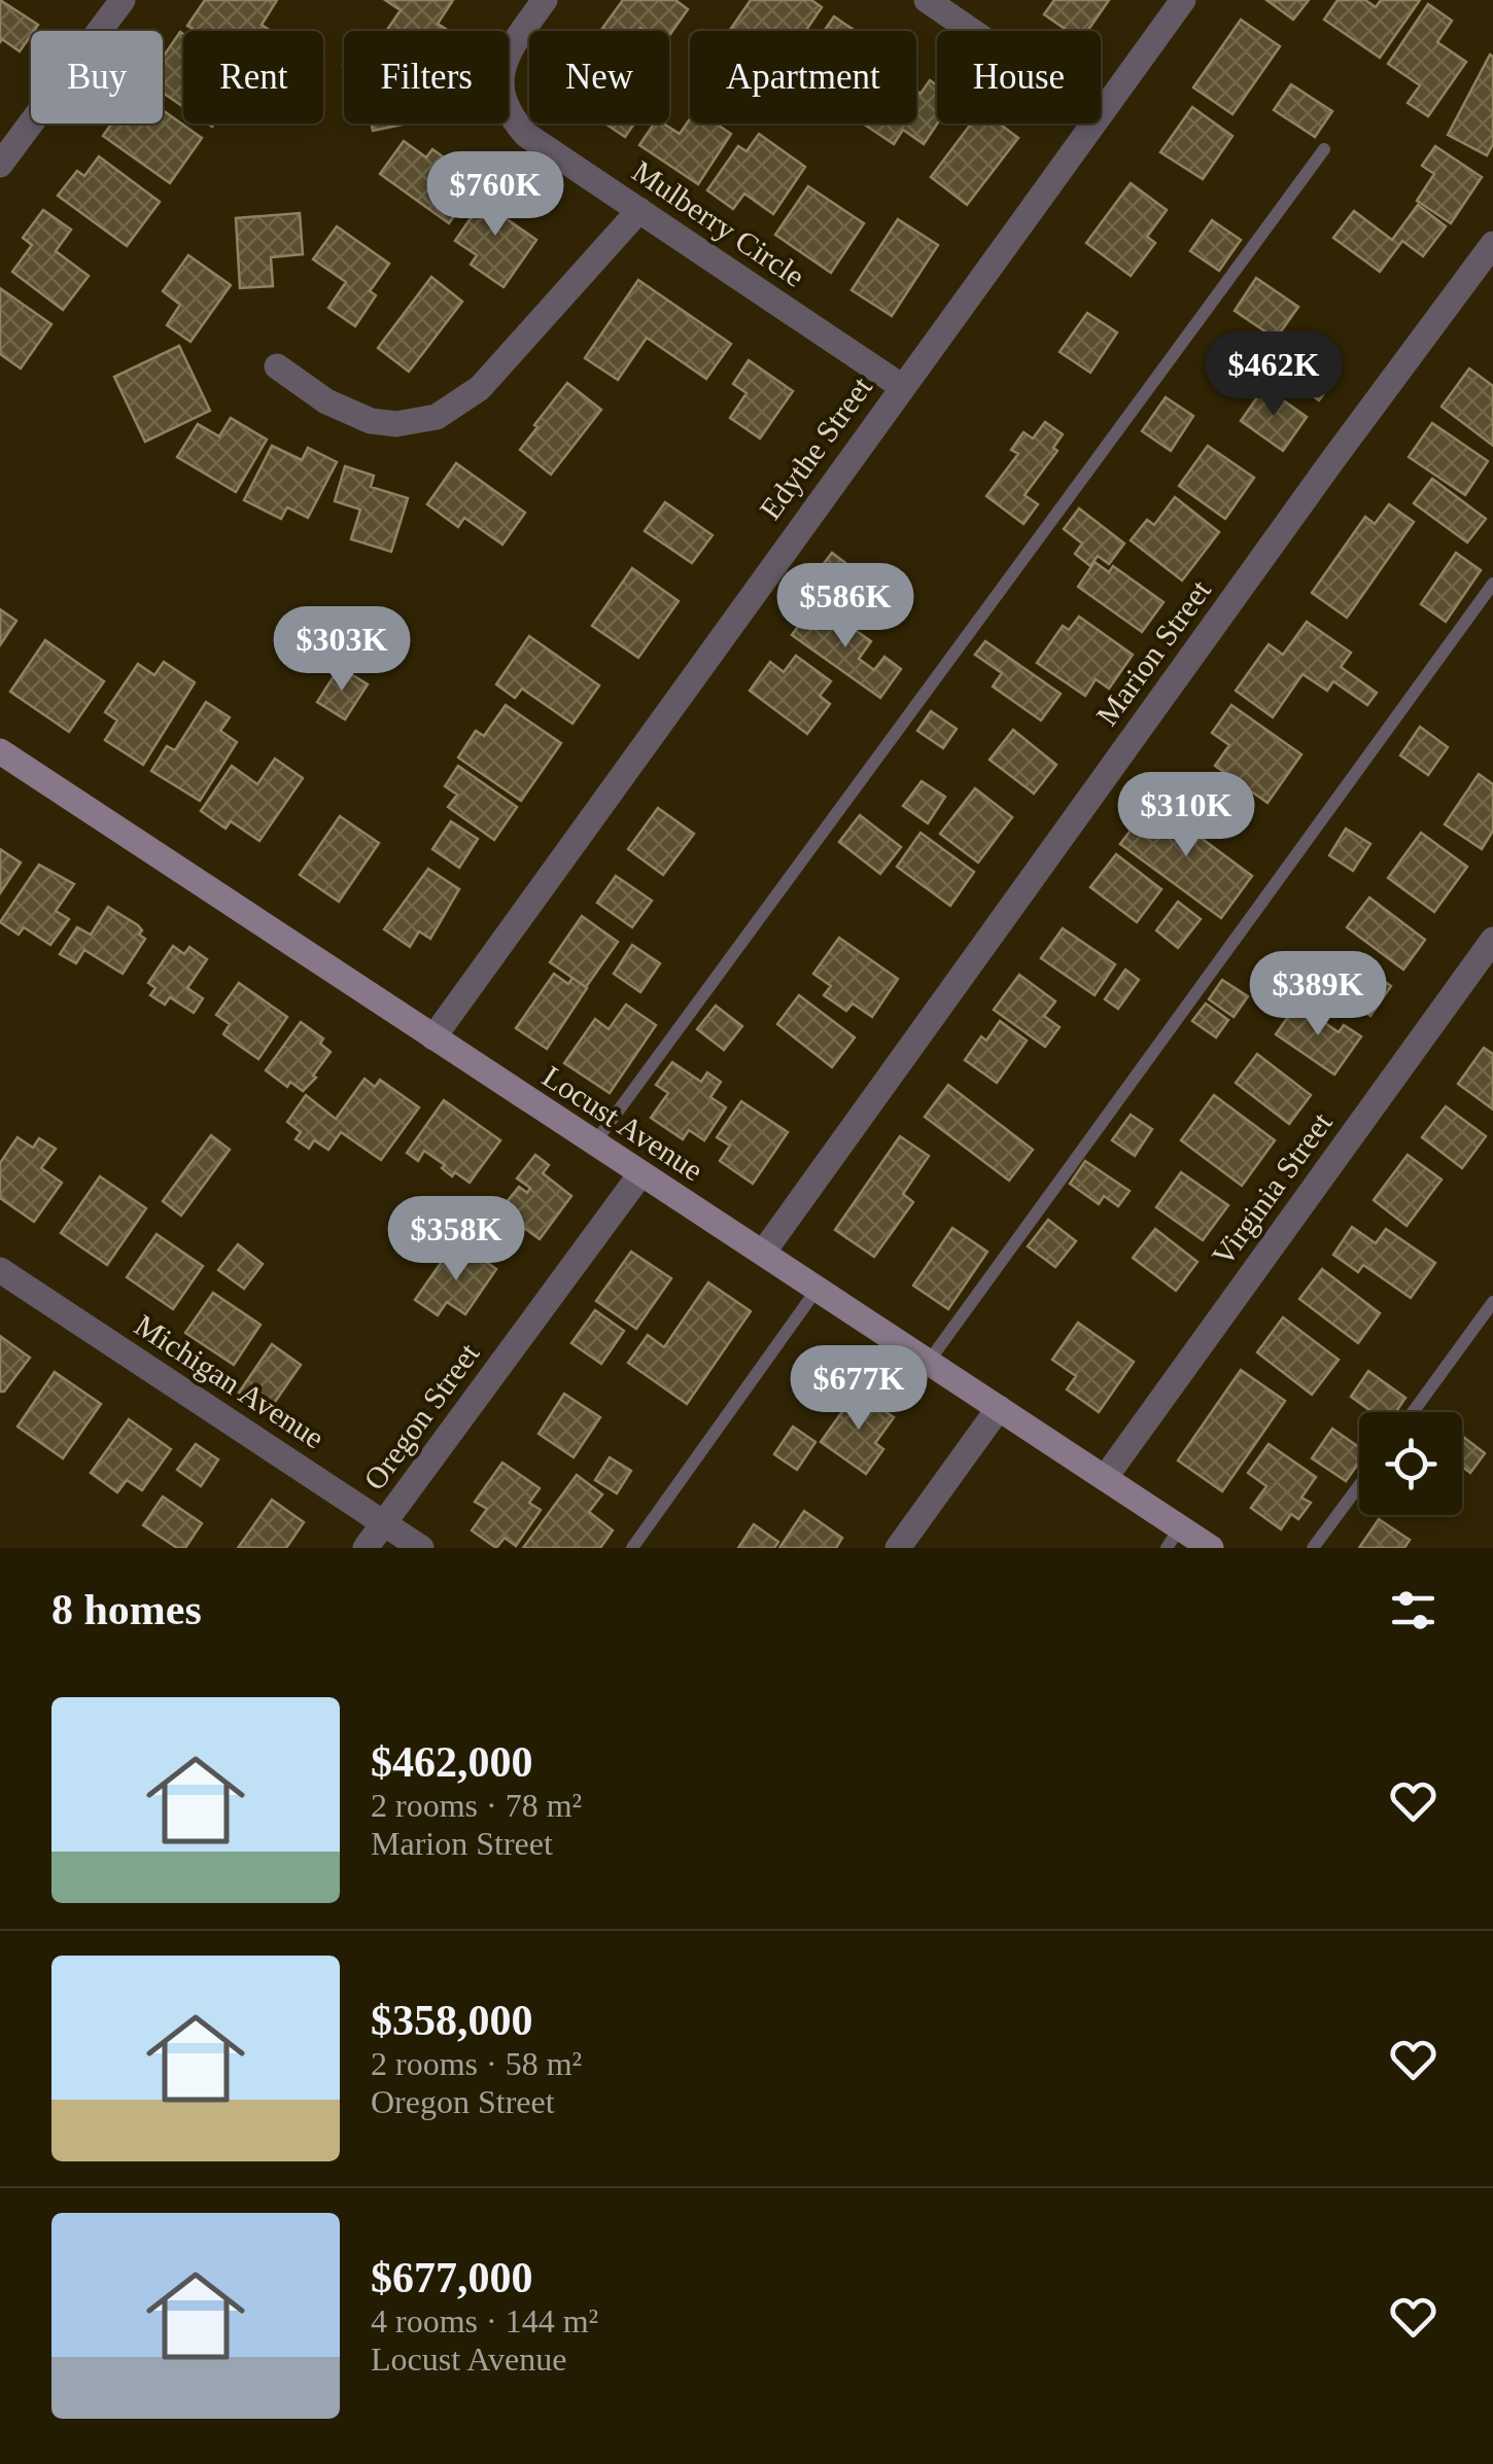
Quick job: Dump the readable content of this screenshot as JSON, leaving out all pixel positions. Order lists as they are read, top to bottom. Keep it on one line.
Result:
{"streets":{"street":["Mulberry Circle","Edythe Street","Marion Street","Locust Avenue","Virginia Street","Michigan Avenue","Oregon Street"]},"crossings":[["Mulberry Circle","Edythe Street"],["Edythe Street","Locust Avenue"],["Marion Street","Locust Avenue"],["Locust Avenue","Virginia Street"],["Locust Avenue","Oregon Street"],["Michigan Avenue","Oregon Street"]],"page":{"chip":["Buy","Rent","Filters","New","Apartment","House"],"price":["$760K","$462K","$586K","$303K","$310K","$389K","$358K","$677K"],"heading":"8 homes","list":[{"name":"$462,000","note":"2 rooms · 78 m² · Marion Street"},{"name":"$358,000","note":"2 rooms · 58 m² · Oregon Street"},{"name":"$677,000","note":"4 rooms · 144 m² · Locust Avenue"}]}}
